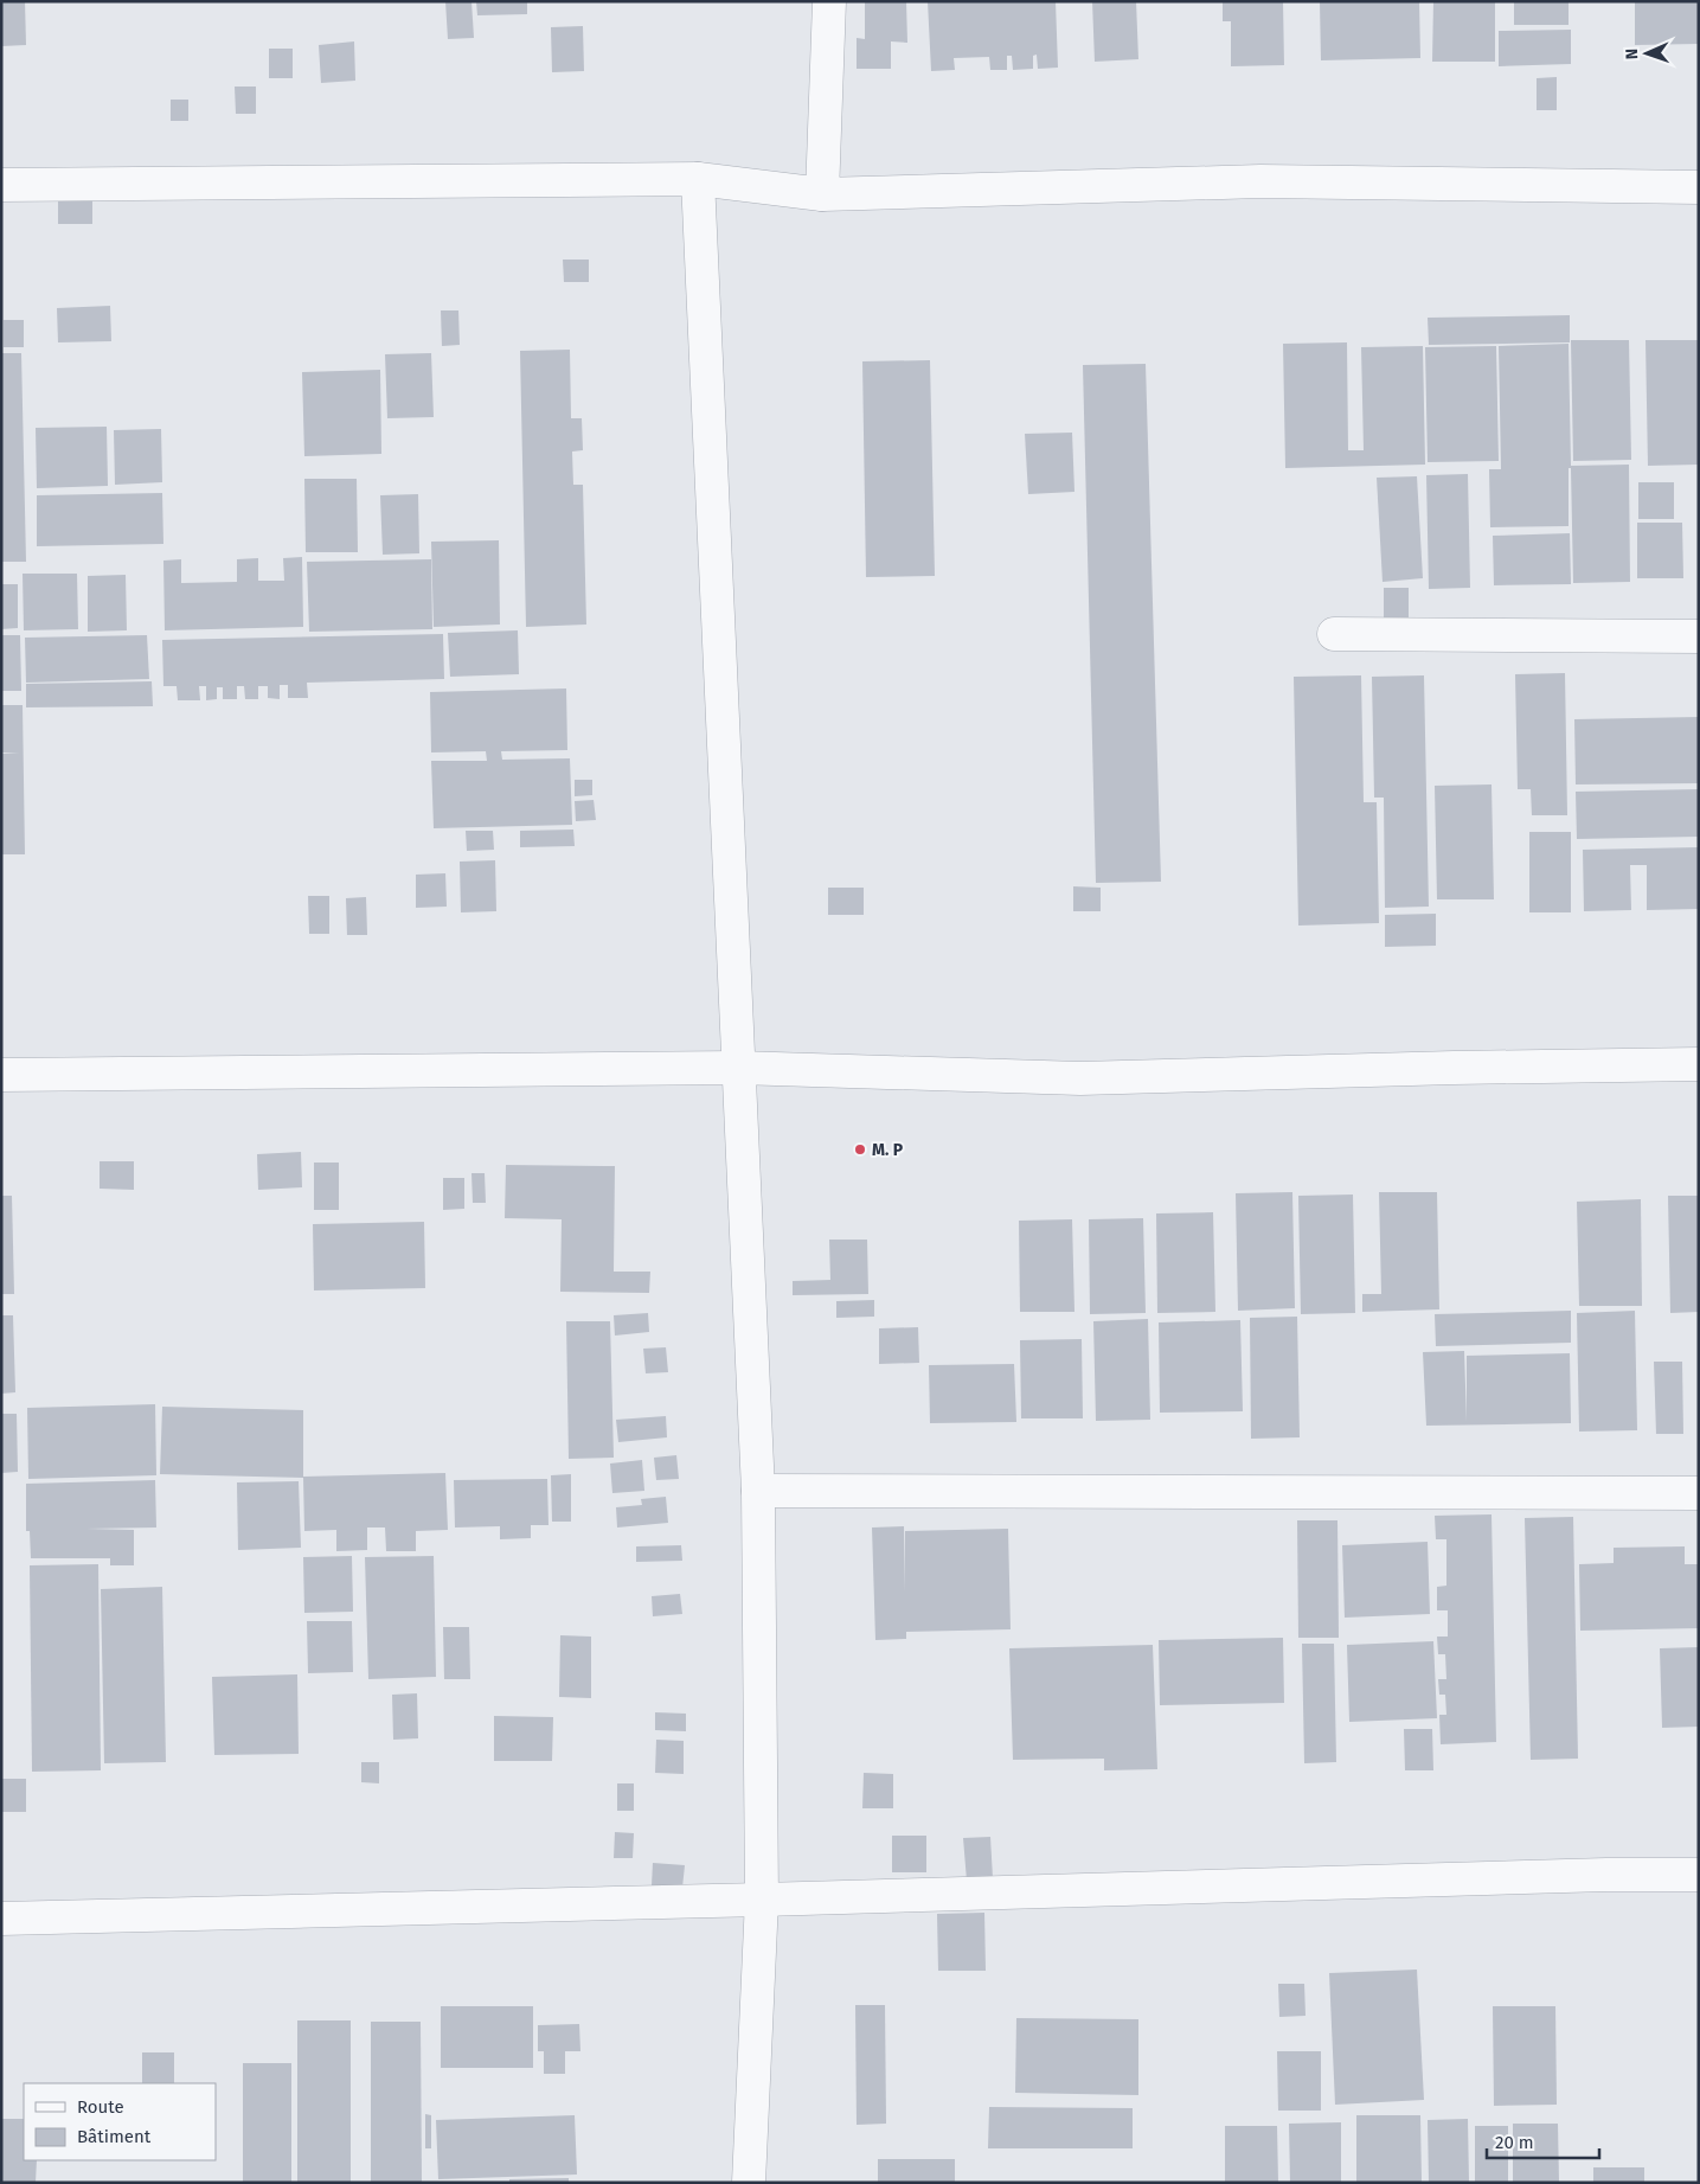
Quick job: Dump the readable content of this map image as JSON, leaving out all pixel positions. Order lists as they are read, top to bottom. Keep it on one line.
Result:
{"places":["M. P"],"legend":["Route","Bâtiment"],"scale_bar":"20 m","north":"left"}
